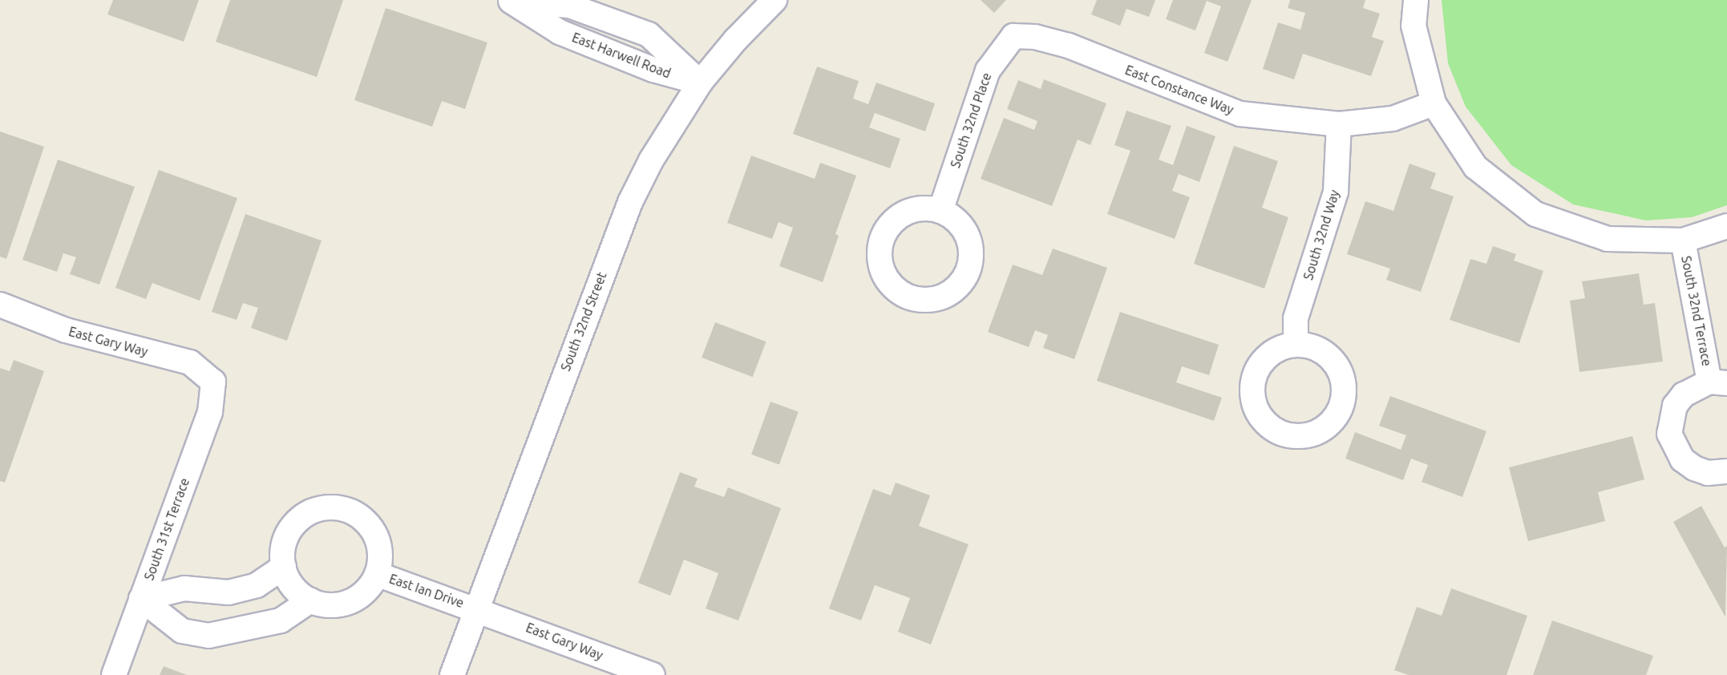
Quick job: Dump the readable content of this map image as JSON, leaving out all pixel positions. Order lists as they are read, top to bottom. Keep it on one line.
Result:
{"streets":{"street":["East Harwell Road","East Constance Way","South 32nd Place","South 32nd Way","South 32nd Terrace","South 32nd Street","East Gary Way","South 31st Terrace","East Ian Drive"]},"crossings":[["East Harwell Road","South 32nd Street"],["East Constance Way","South 32nd Place"],["East Constance Way","South 32nd Way"],["South 32nd Street","East Gary Way"],["South 32nd Street","East Ian Drive"],["East Gary Way","South 31st Terrace"],["East Gary Way","East Ian Drive"]]}
